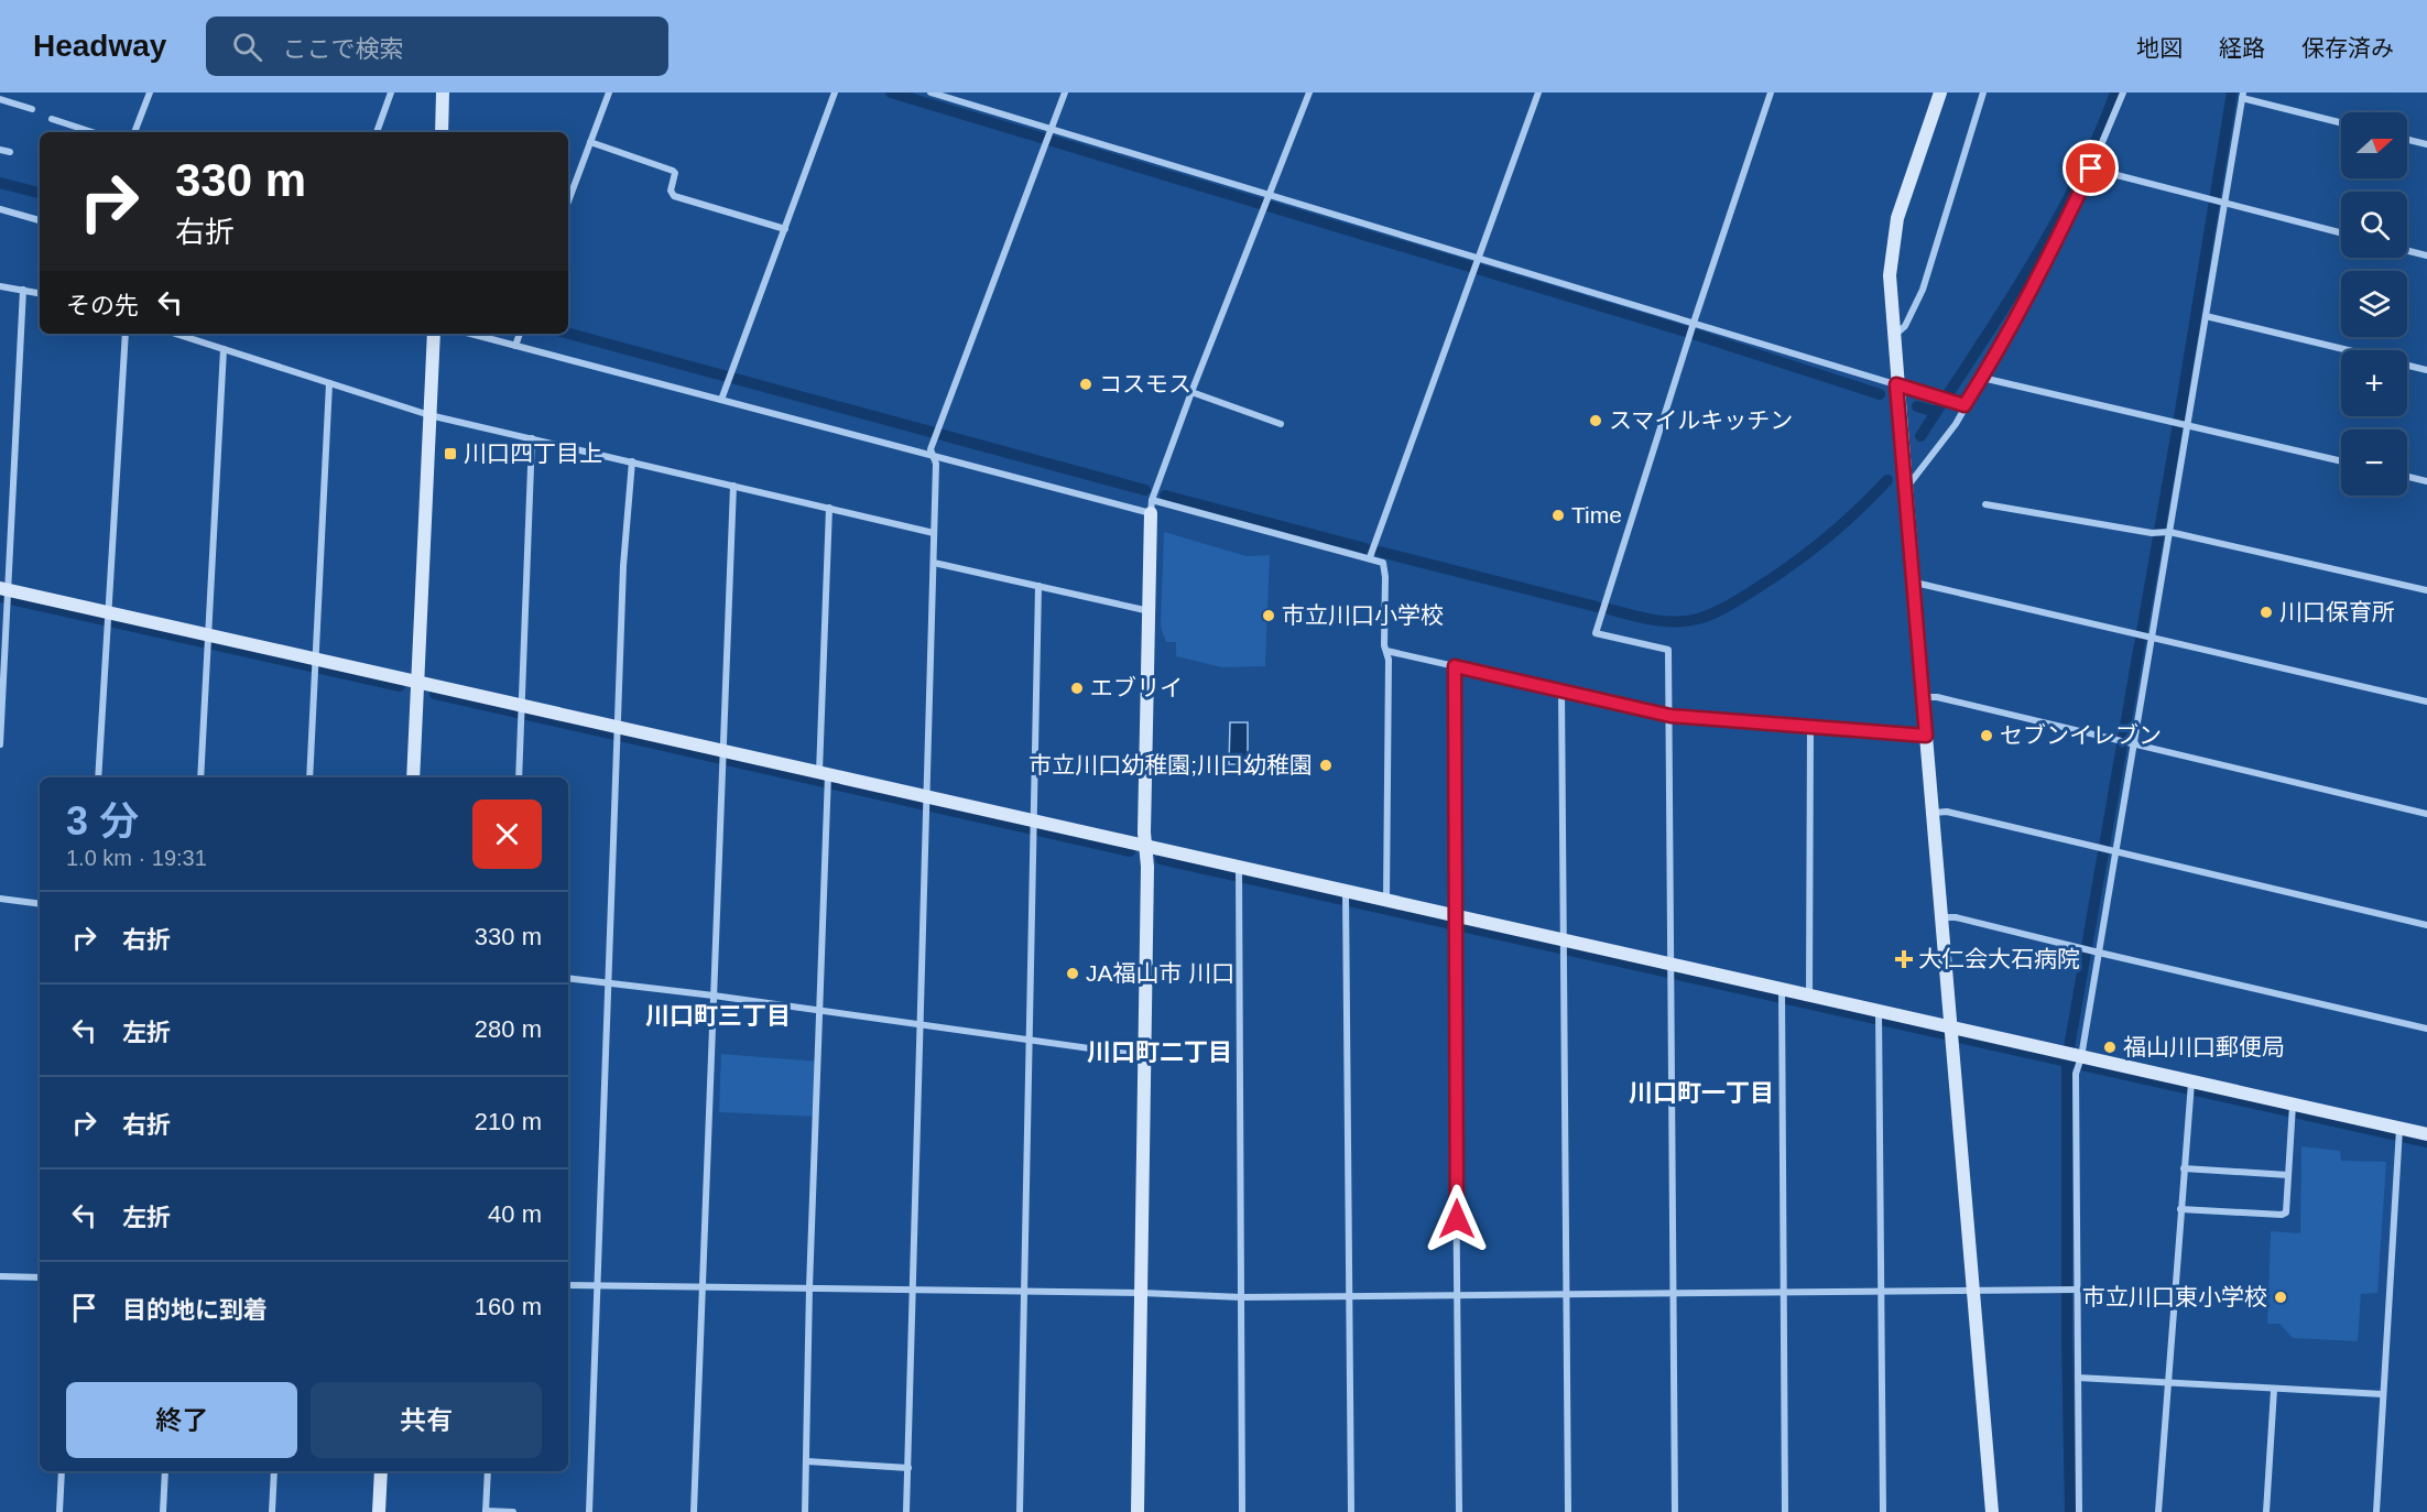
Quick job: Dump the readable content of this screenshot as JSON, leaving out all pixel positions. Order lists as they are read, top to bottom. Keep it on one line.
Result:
{"districts":["川口町三丁目","川口町二丁目","川口町一丁目"],"places":{"other":["コスモス","スマイルキッチン","Time","川口保育所","市立川口小学校","エブリイ","セブンイレブン","市立川口幼稚園;川口幼稚園","JA福山市 川口","福山川口郵便局","市立川口東小学校"],"transit":["川口四丁目上"],"health":["大仁会大石病院"]},"north":"right","page":{"header":"Headway","search":"ここで検索","nav":["地図","経路","保存済み"],"map_buttons":["+","−"],"turn":["330 m","右折"],"then":"その先","heading":["3 分","1.0 km · 19:31"],"list":[{"name":"右折","value":"330 m"},{"name":"左折","value":"280 m"},{"name":"右折","value":"210 m"},{"name":"左折","value":"40 m"},{"name":"目的地に到着","value":"160 m"}],"buttons":["終了","共有"]}}
